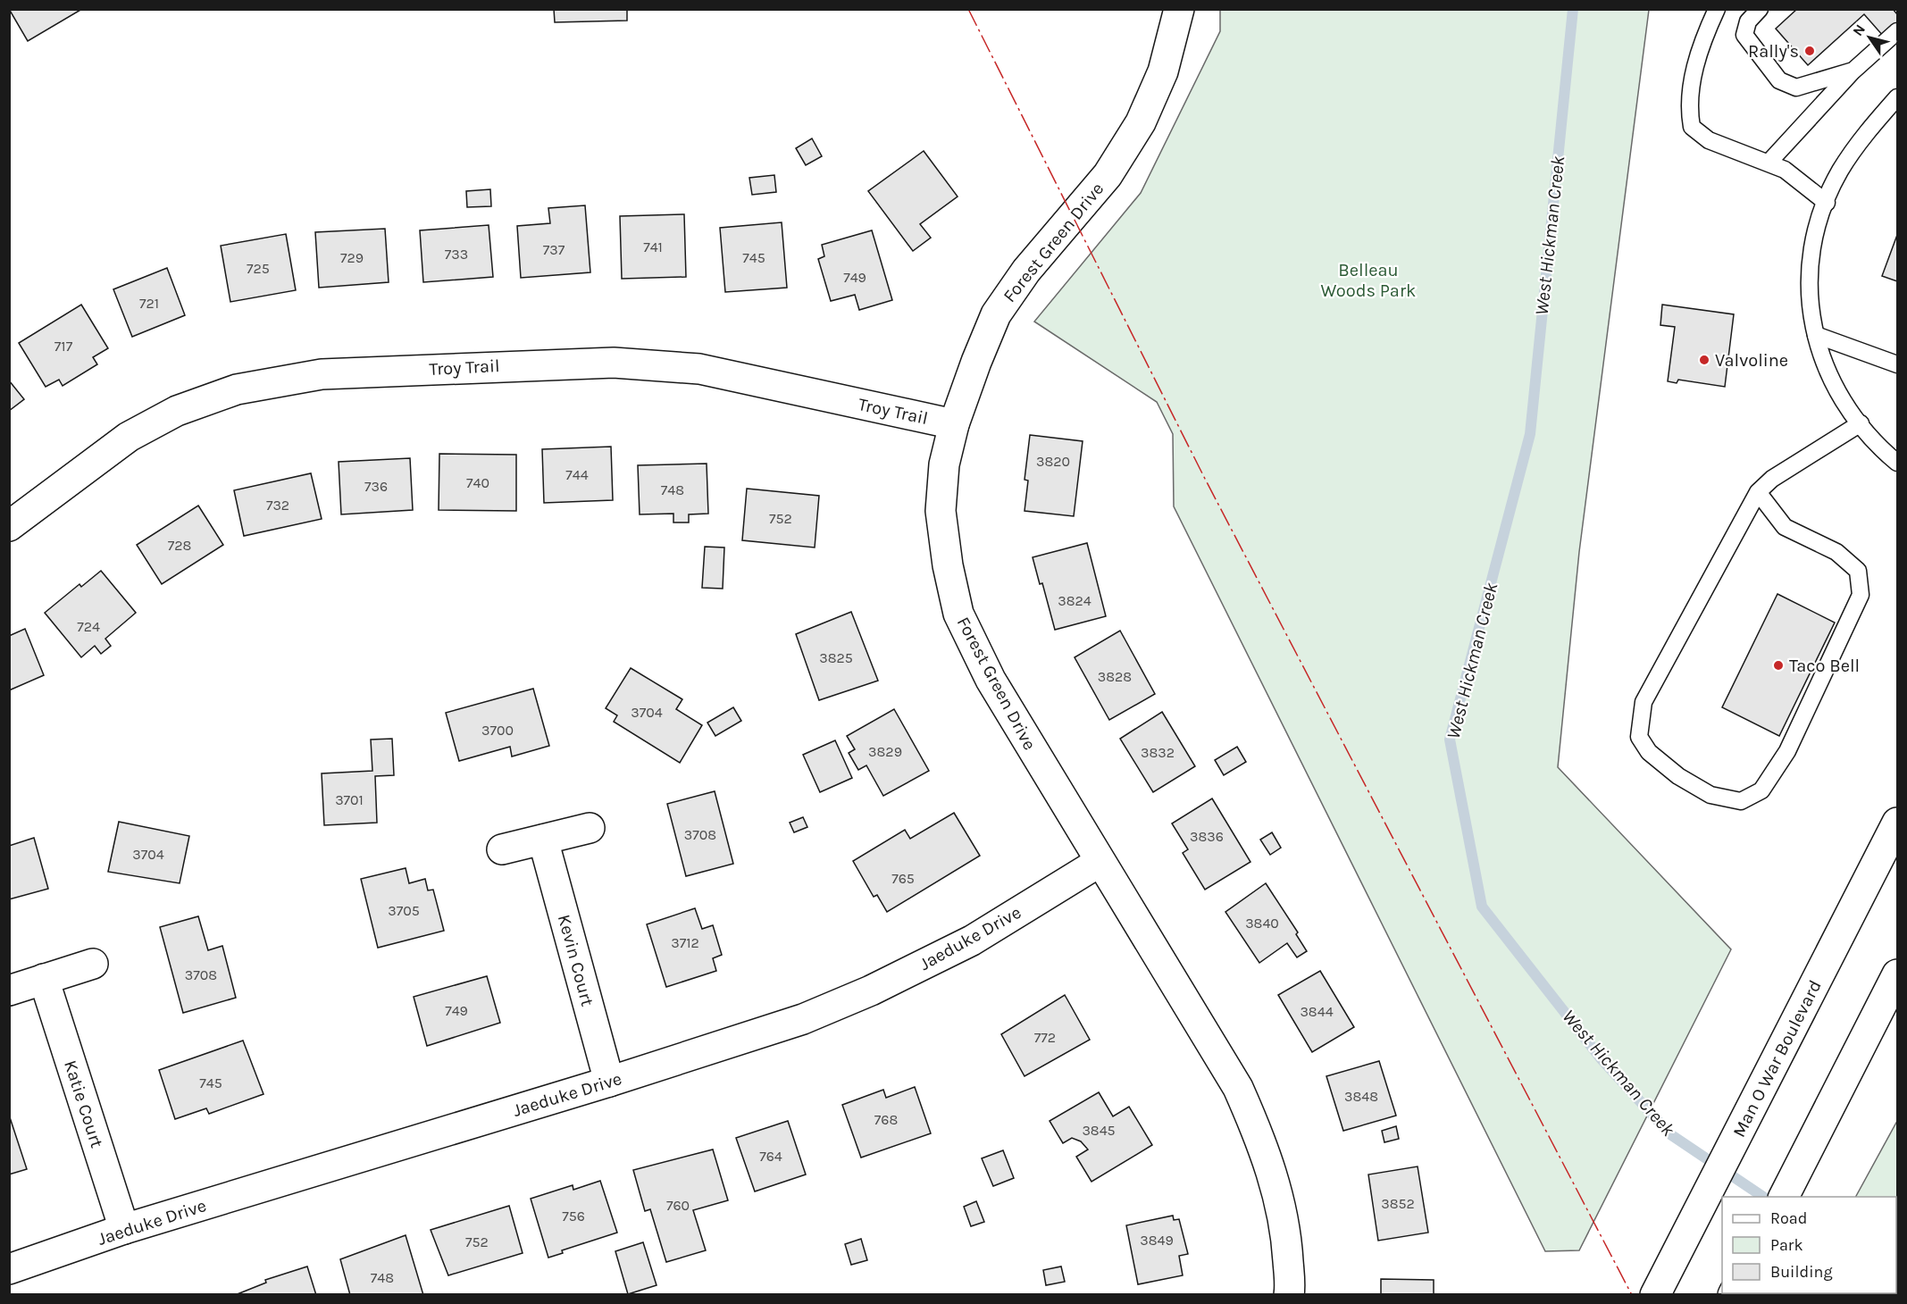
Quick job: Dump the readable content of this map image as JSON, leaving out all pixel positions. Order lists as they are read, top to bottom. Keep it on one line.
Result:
{"streets":{"street":["Forest Green Drive","Troy Trail","Jaeduke Drive","Kevin Court","Man O War Boulevard","Katie Court"]},"crossings":[["Forest Green Drive","Troy Trail"],["Forest Green Drive","Jaeduke Drive"],["Jaeduke Drive","Kevin Court"],["Jaeduke Drive","Katie Court"]],"water":["West Hickman Creek"],"parks":["Belleau Woods Park"],"places":["Rally's","Valvoline","Taco Bell"],"house_numbers":["741","737","733","729","745","725","749","721","717","3820","744","740","736","748","732","752","728","3824","724","3825","3828","3704","3700","3829","3832","3701","3708","3836","3704","765","3705","3840","3712","3708","749","3844","772","745","3848","768","3845","764","3852","760","756","3849","752","748"],"legend":["Road","Park","Building"],"north":"top left"}
